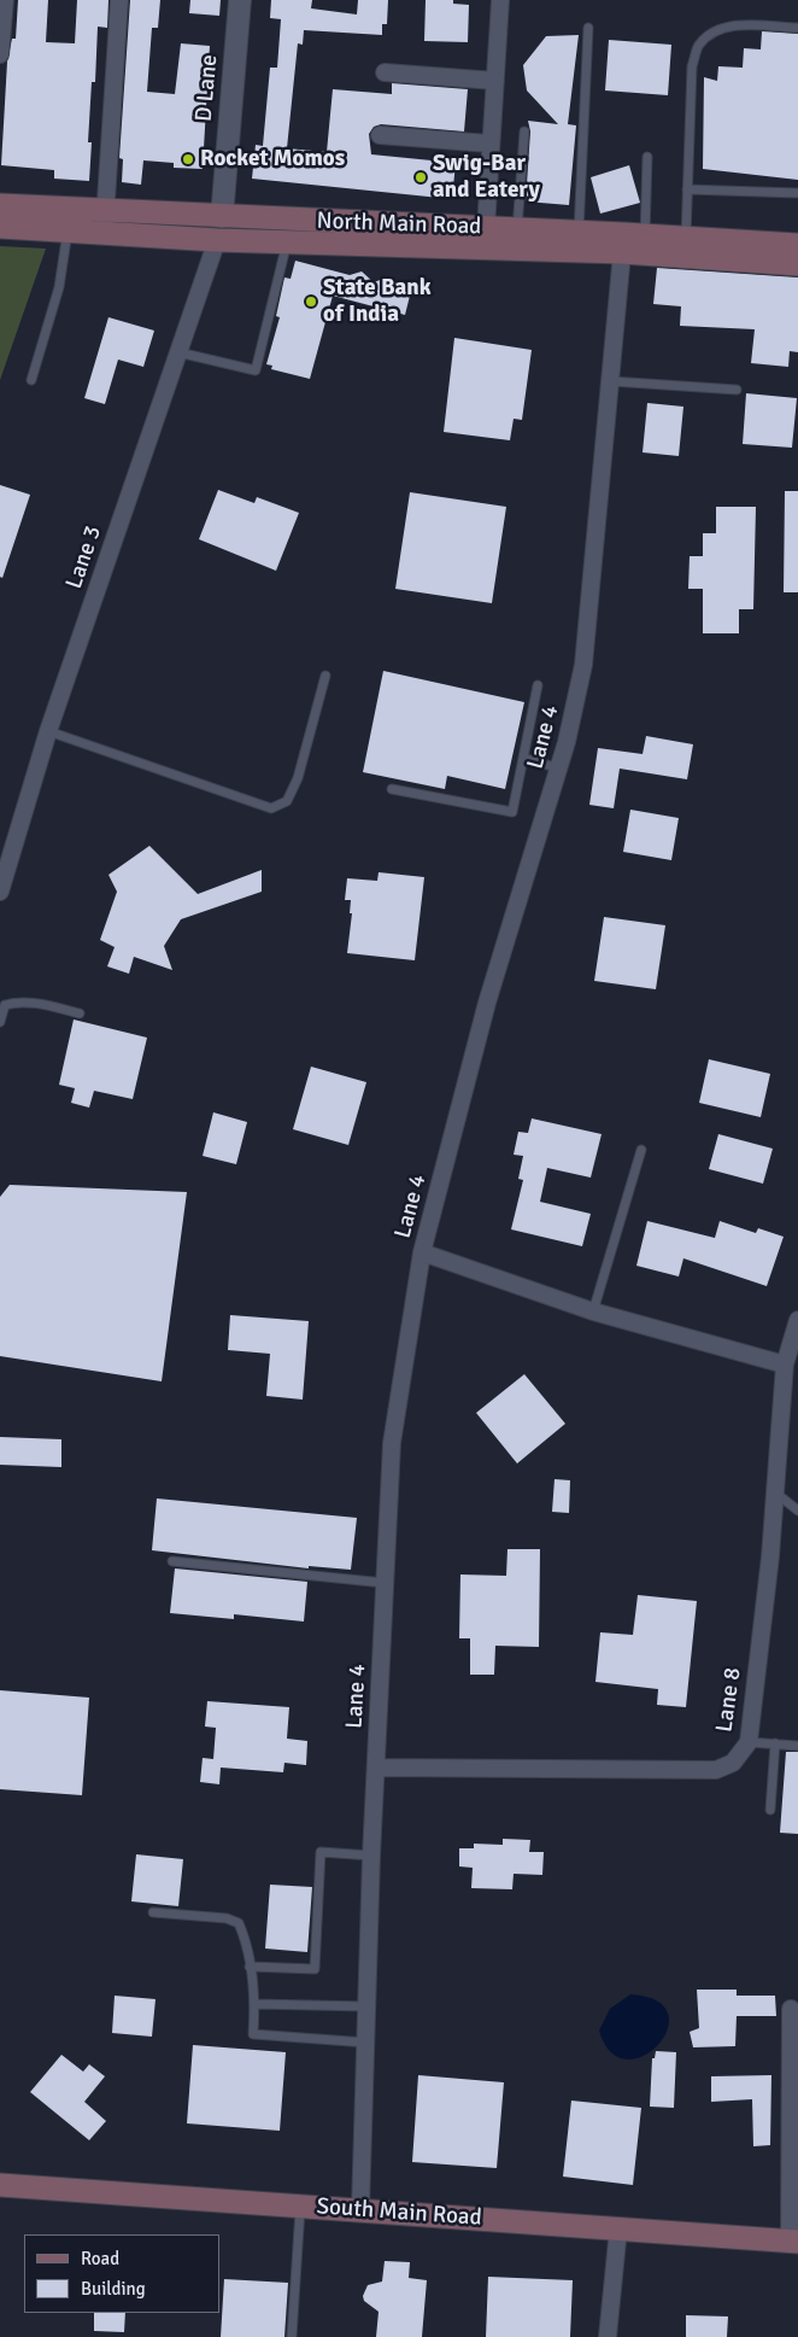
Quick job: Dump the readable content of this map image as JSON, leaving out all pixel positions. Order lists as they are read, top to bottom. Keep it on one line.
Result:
{"streets":{"main road":["North Main Road","South Main Road"],"street":["D Lane","Lane 3","Lane 4","Lane 8"]},"crossings":[["D Lane","North Main Road"],["North Main Road","Lane 3"],["North Main Road","Lane 4"],["Lane 4","Lane 8"],["Lane 4","South Main Road"]],"places":["Rocket Momos","Swig-Bar and Eatery","State Bank of India"],"legend":["Road","Building"]}
